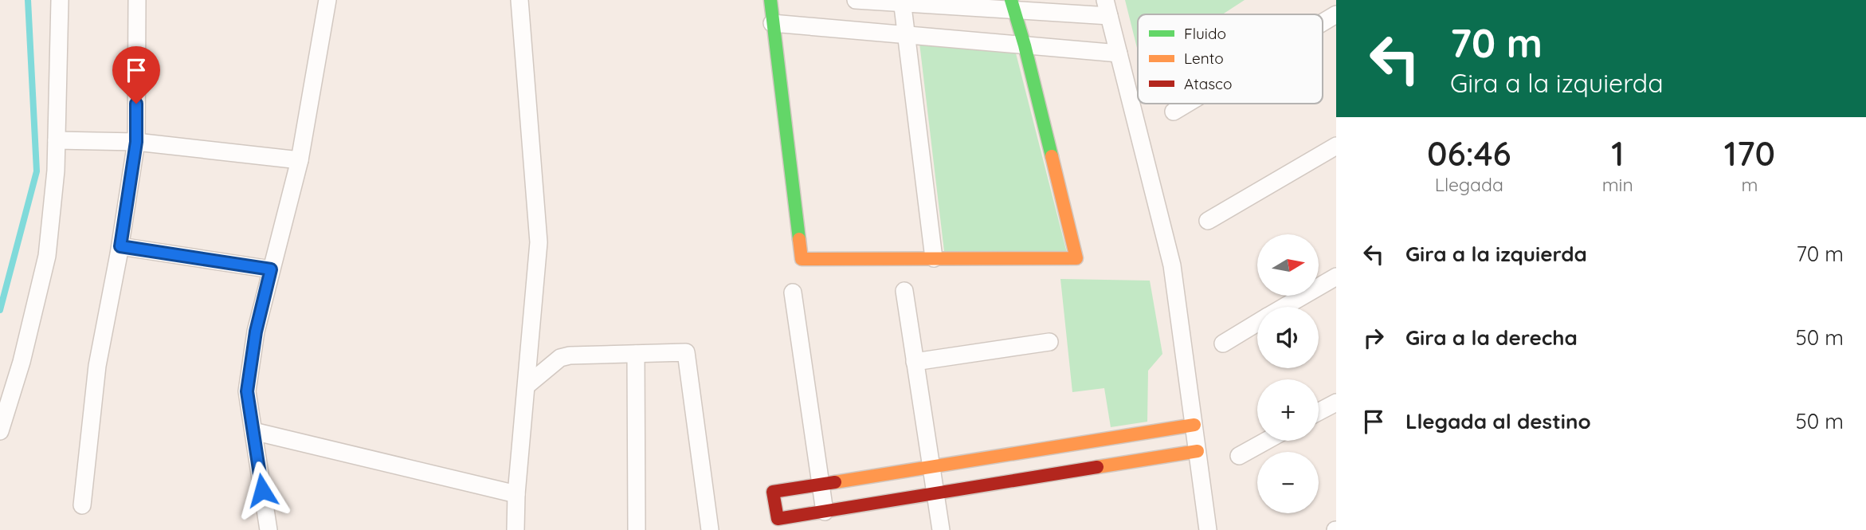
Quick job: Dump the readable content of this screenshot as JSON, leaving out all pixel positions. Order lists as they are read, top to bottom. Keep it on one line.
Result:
{"legend":["Fluido","Lento","Atasco"],"north":"right","page":{"turn":["70 m","Gira a la izquierda"],"eta":["06:46","Llegada","1","min","170","m"],"list":[{"name":"Gira a la izquierda","value":"70 m"},{"name":"Gira a la derecha","value":"50 m"},{"name":"Llegada al destino","value":"50 m"}],"map_buttons":["+","−"]}}
